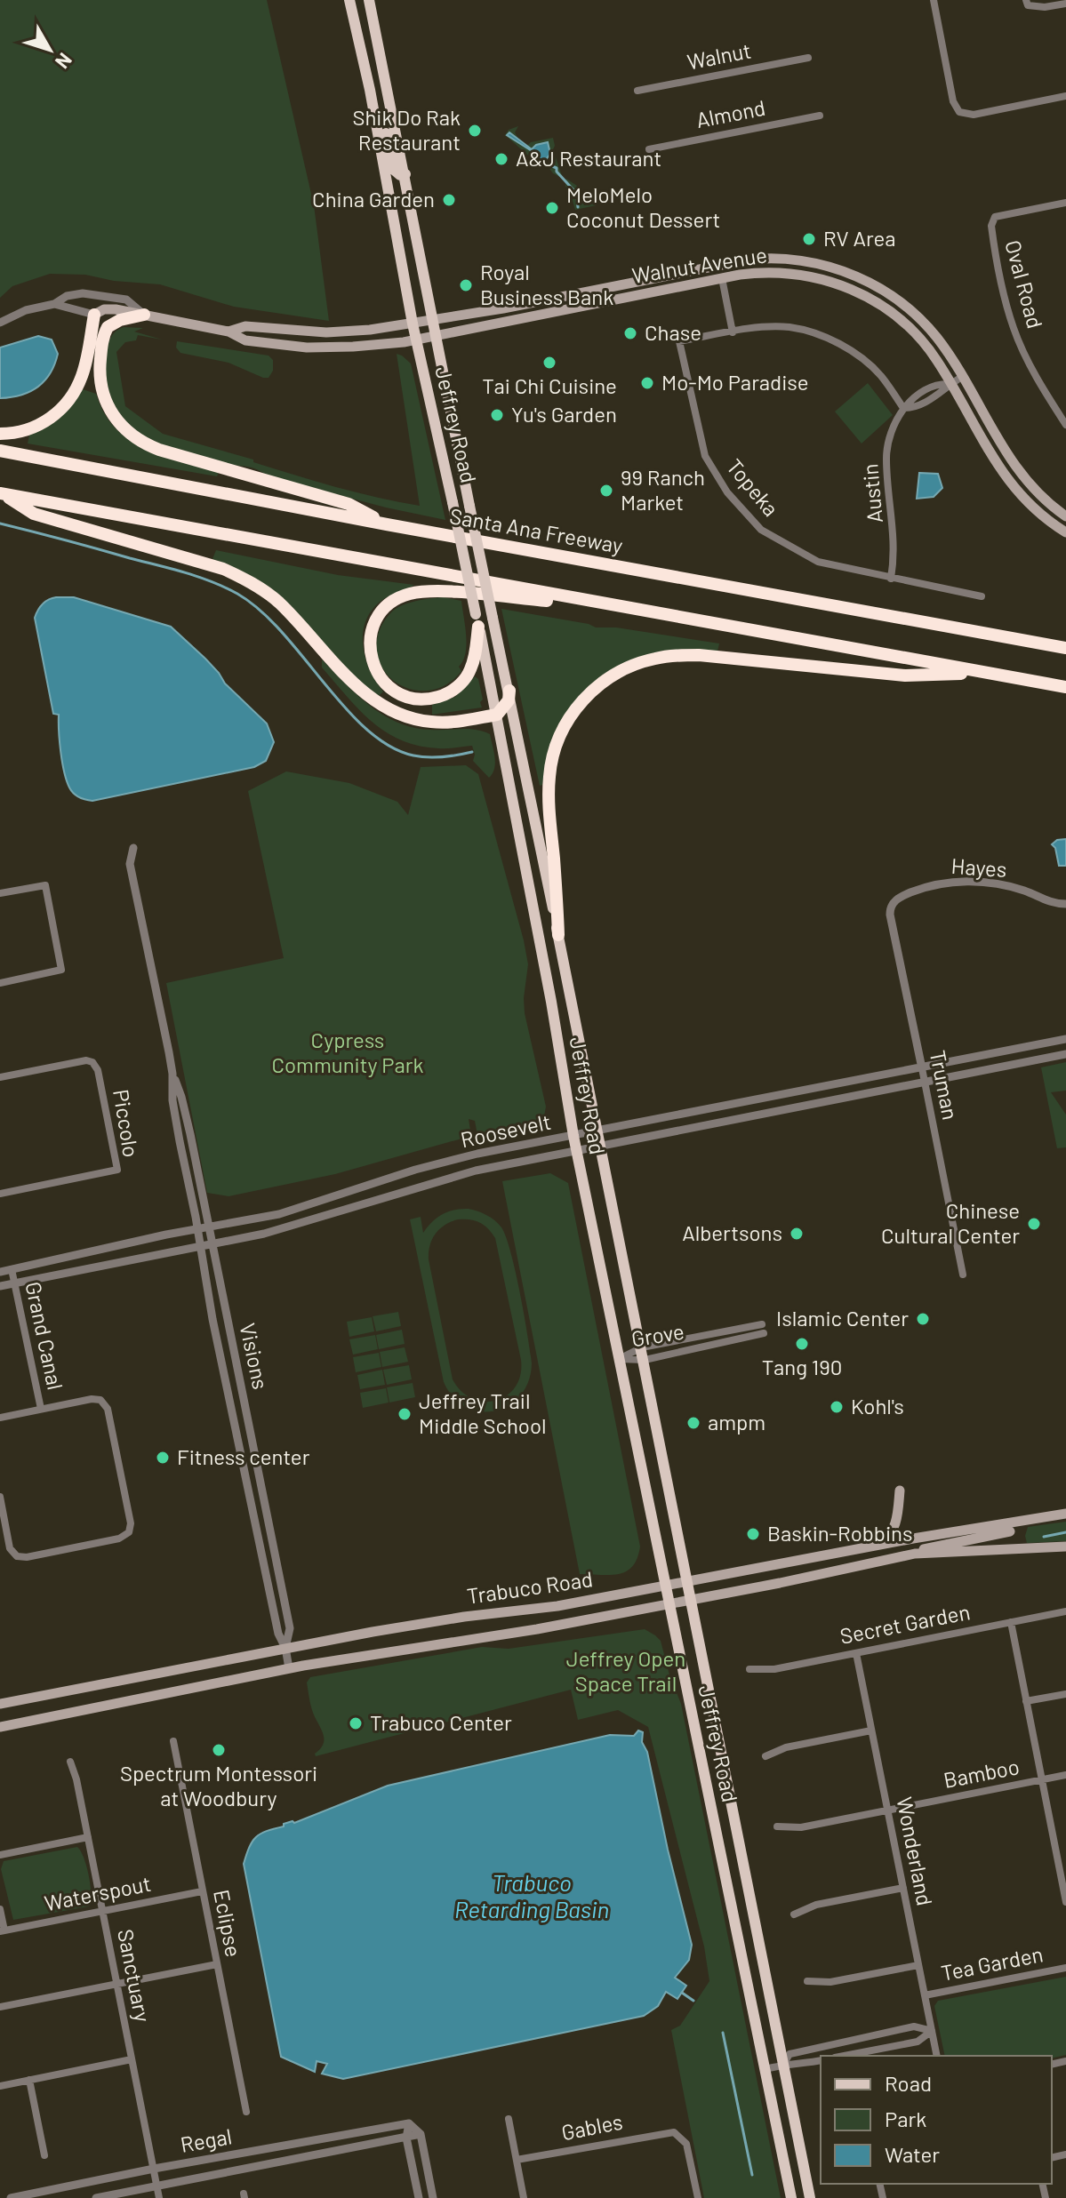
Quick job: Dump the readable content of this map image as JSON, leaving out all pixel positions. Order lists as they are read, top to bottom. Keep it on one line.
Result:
{"streets":{"highway":["Santa Ana Freeway"],"main road":["Walnut Avenue","Jeffrey Road","Trabuco Road"],"street":["Walnut","Almond","Oval Road","Topeka","Austin","Hayes","Truman","Piccolo","Roosevelt","Grand Canal","Grove","Visions","Secret Garden","Bamboo","Wonderland","Waterspout","Eclipse","Tea Garden","Sanctuary","Gables","Regal"]},"crossings":[["Walnut Avenue","Jeffrey Road"],["Jeffrey Road","Roosevelt"],["Jeffrey Road","Grove"],["Jeffrey Road","Trabuco Road"],["Topeka","Austin"],["Hayes","Truman"],["Truman","Roosevelt"],["Roosevelt","Grand Canal"],["Roosevelt","Visions"],["Visions","Trabuco Road"],["Secret Garden","Wonderland"],["Bamboo","Wonderland"],["Wonderland","Tea Garden"],["Waterspout","Eclipse"],["Waterspout","Sanctuary"],["Sanctuary","Regal"]],"water":["Trabuco Retarding Basin"],"parks":["Cypress Community Park","Jeffrey Open Space Trail"],"places":["Shik Do Rak Restaurant","A&J Restaurant","China Garden","MeloMelo Coconut Dessert","RV Area","Royal Business Bank","Chase","Tai Chi Cuisine","Mo-Mo Paradise","Yu's Garden","99 Ranch Market","Chinese Cultural Center","Albertsons","Islamic Center","Tang 190","Kohl's","Jeffrey Trail Middle School","ampm","Fitness center","Baskin-Robbins","Trabuco Center","Spectrum Montessori at Woodbury"],"legend":["Road","Park","Water"],"north":"bottom right"}
